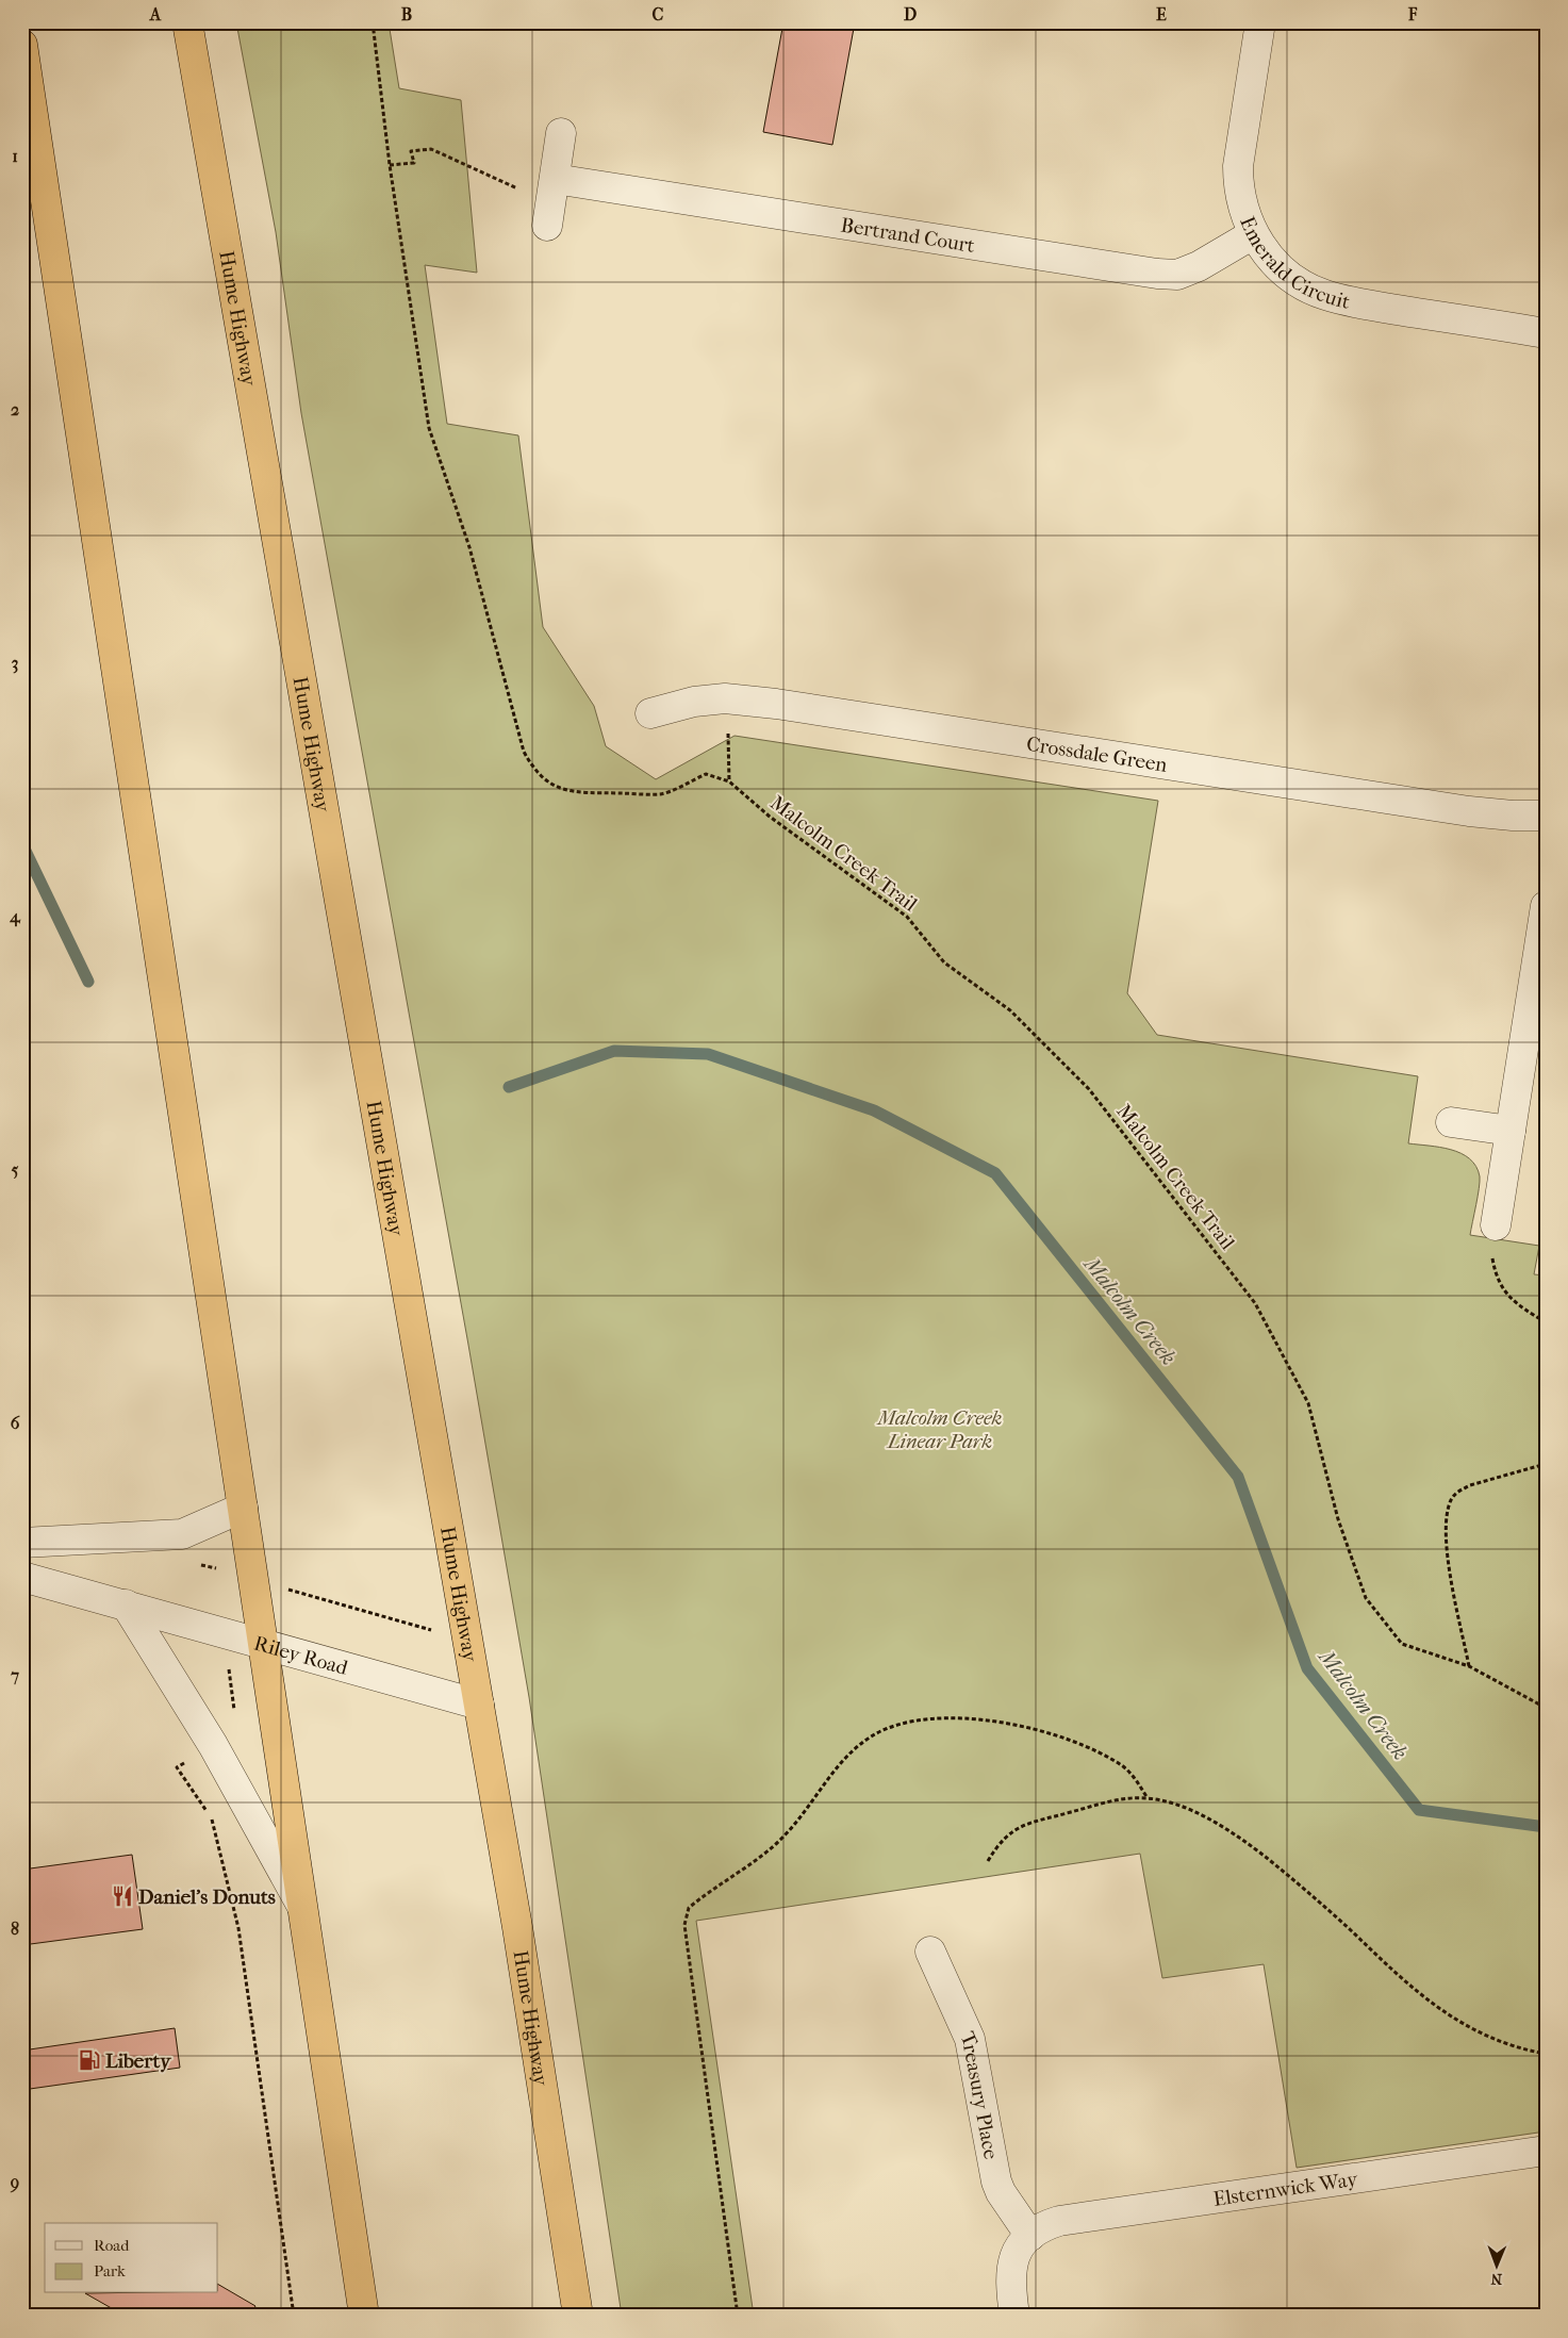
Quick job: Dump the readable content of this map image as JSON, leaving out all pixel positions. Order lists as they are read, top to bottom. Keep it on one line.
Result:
{"streets":{"highway":["Hume Highway"],"street":["Bertrand Court","Emerald Circuit","Crossdale Green","Riley Road","Treasury Place","Elsternwick Way"],"path":["Malcolm Creek Trail"]},"crossings":[["Bertrand Court","Emerald Circuit"],["Hume Highway","Riley Road"],["Treasury Place","Elsternwick Way"]],"water":["Malcolm Creek"],"parks":["Malcolm Creek Linear Park"],"places":{"restaurant":["Daniel's Donuts"],"fuel station":["Liberty"]},"legend":["Road","Park"],"north":"bottom","grid":{"columns":["A","B","C","D","E","F"],"rows":["1","2","3","4","5","6","7","8","9"]}}
